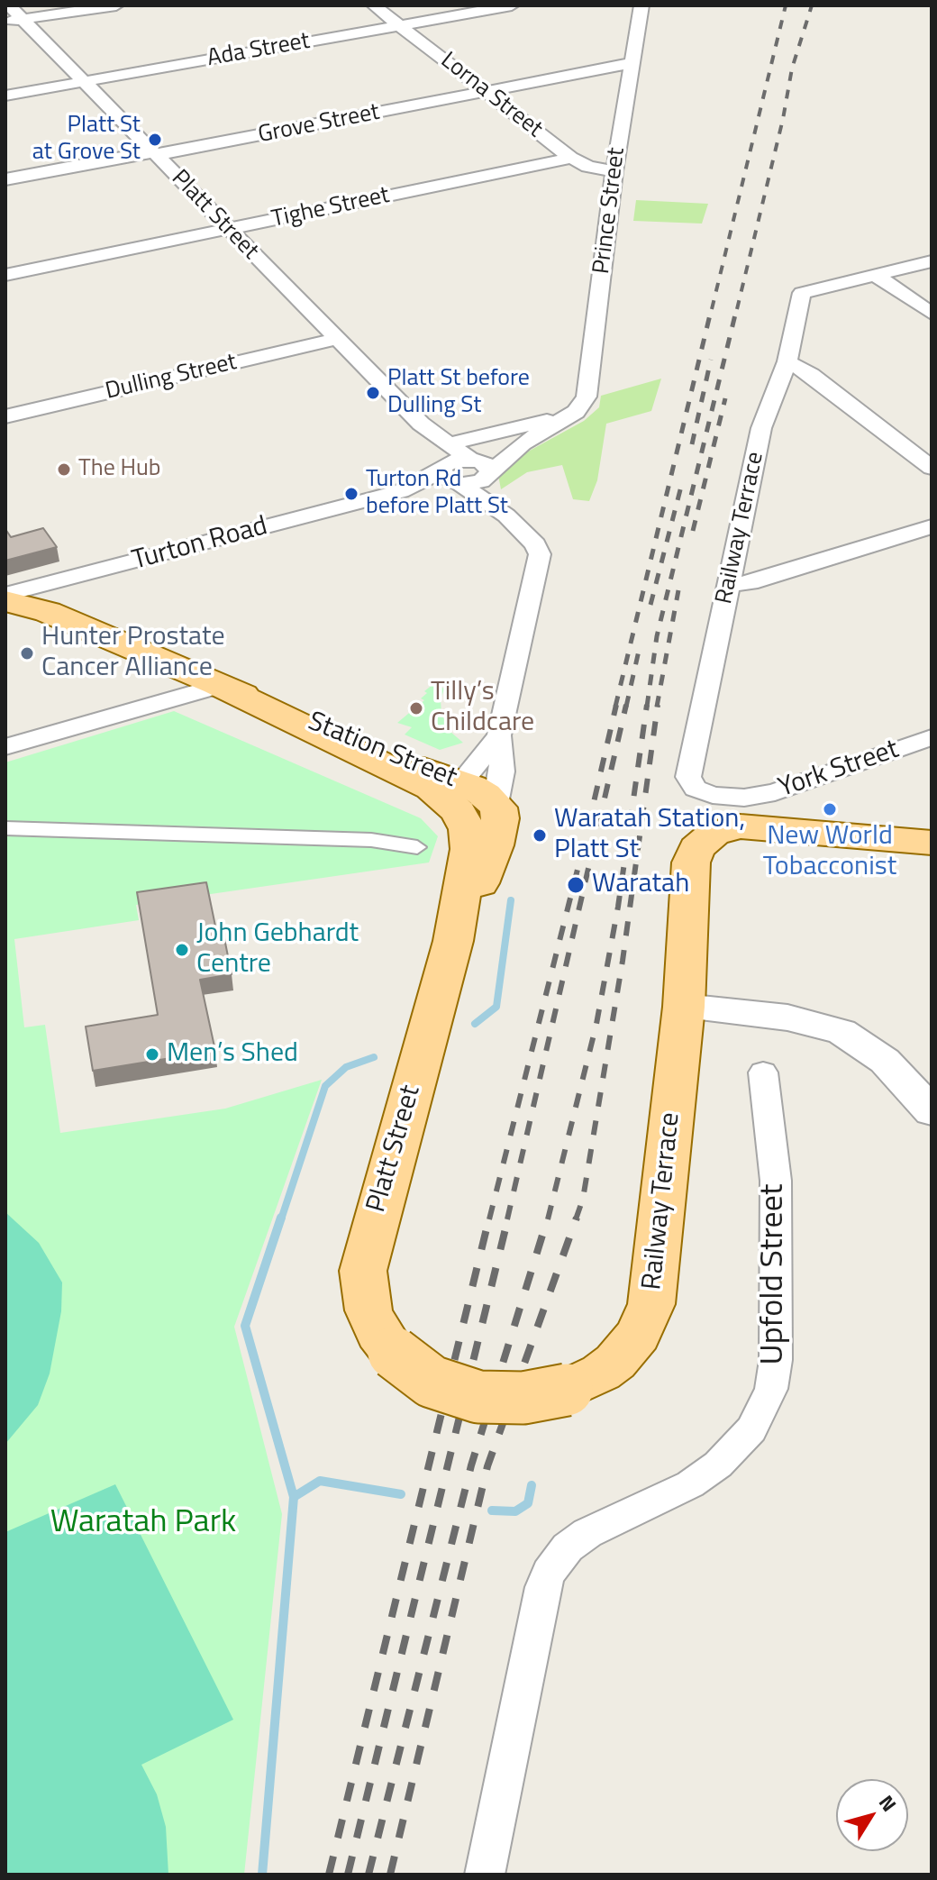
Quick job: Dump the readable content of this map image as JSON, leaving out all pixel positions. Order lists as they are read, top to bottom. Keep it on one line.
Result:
{"streets":{"main road":["Platt Street","Railway Terrace","Station Street"],"street":["Ada Street","Lorna Street","Grove Street","Tighe Street","Prince Street","Dulling Street","Turton Road","York Street","Upfold Street"]},"crossings":[["Ada Street","Lorna Street"],["Ada Street","Platt Street"],["Lorna Street","Grove Street"],["Lorna Street","Tighe Street"],["Lorna Street","Prince Street"],["Grove Street","Prince Street"],["Grove Street","Platt Street"],["Tighe Street","Platt Street"],["Platt Street","Dulling Street"],["Platt Street","Railway Terrace"],["Platt Street","Turton Road"],["Platt Street","Station Street"],["Railway Terrace","York Street"]],"parks":["Waratah Park"],"places":["Platt St at Grove St","Platt St before Dulling St","The Hub","Turton Rd before Platt St","Hunter Prostate Cancer Alliance","Tilly’s Childcare","New World Tobacconist","Waratah Station, Platt St","Waratah","John Gebhardt Centre","Men’s Shed"],"north":"top right"}
